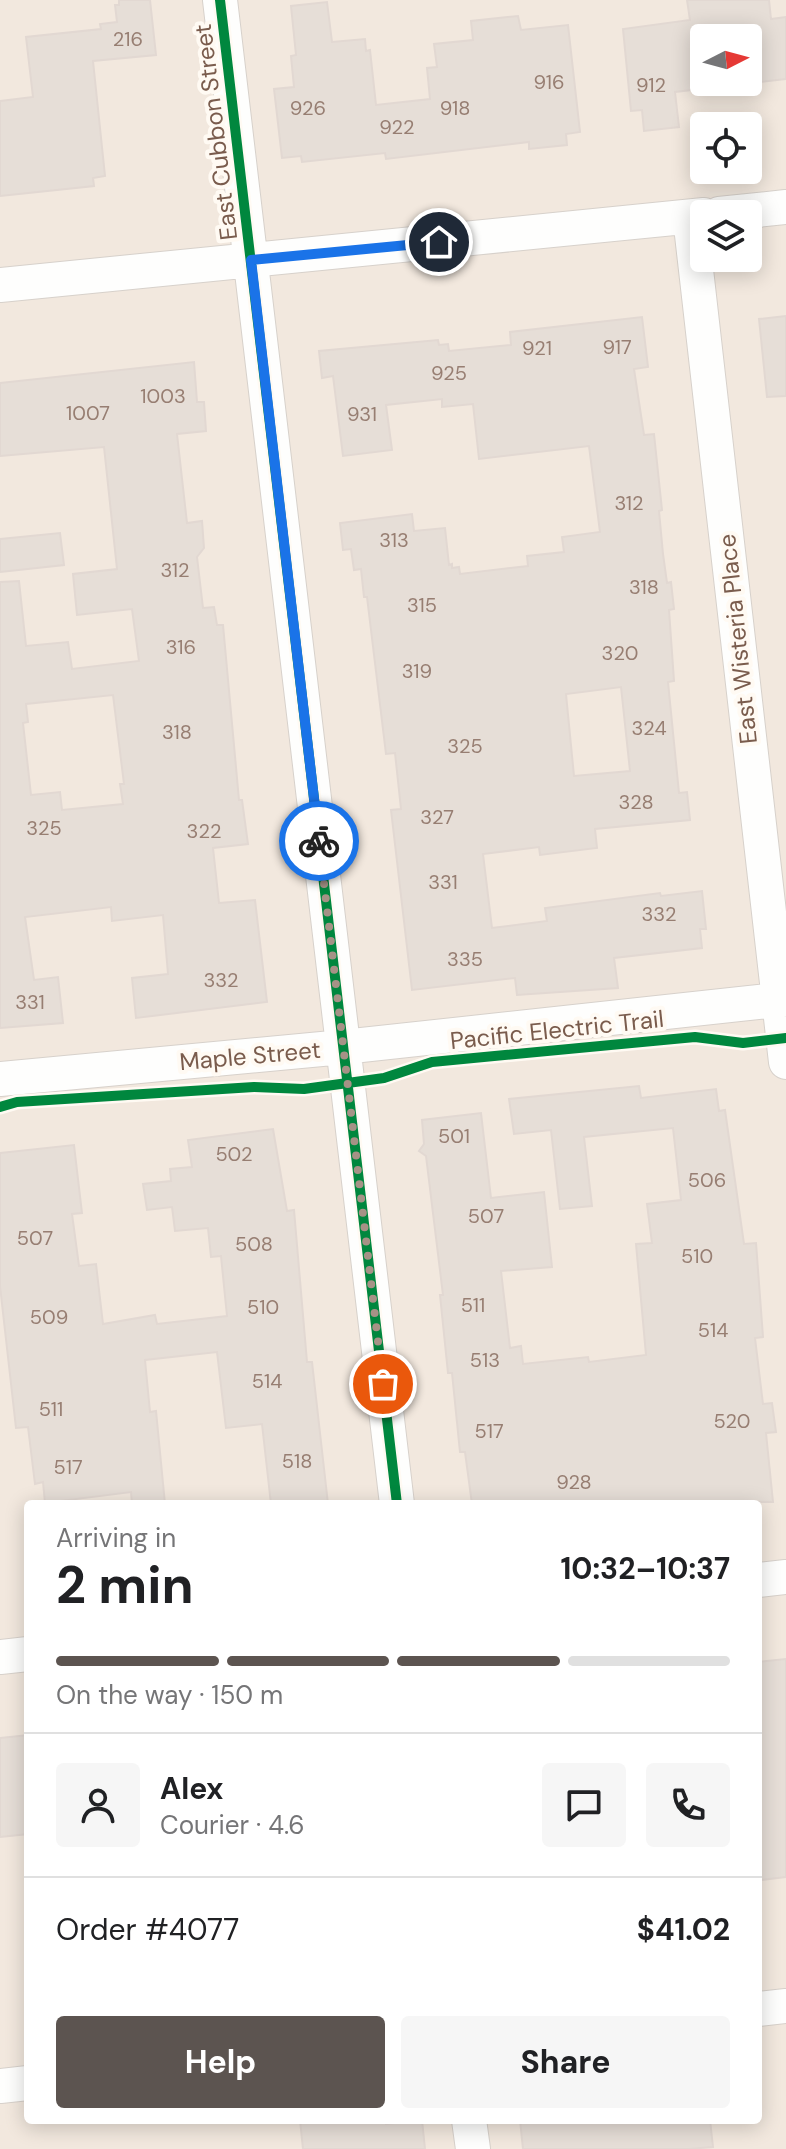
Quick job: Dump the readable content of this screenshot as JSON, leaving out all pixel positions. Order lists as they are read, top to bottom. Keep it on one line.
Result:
{"streets":{"street":["East Cubbon Street","East Wisteria Place","Maple Street"],"cycle path":["Pacific Electric Trail"]},"crossings":[["East Cubbon Street","Maple Street"],["East Wisteria Place","Maple Street"]],"house_numbers":["216","916","912","926","918","922","917","921","925","1003","1007","931","312","313","312","318","315","316","320","319","324","318","325","328","327","325","322","331","332","335","332","331","501","502","506","507","507","508","510","511","510","509","514","513","514","511","520","517","518","517","928"],"north":"right","page":{"heading":["2 min","Arriving in","10:32–10:37"],"panel":["Alex","Courier · 4.6","Order #4077","$41.02"],"bar":"On the way · 150 m","buttons":["Help","Share"]}}
